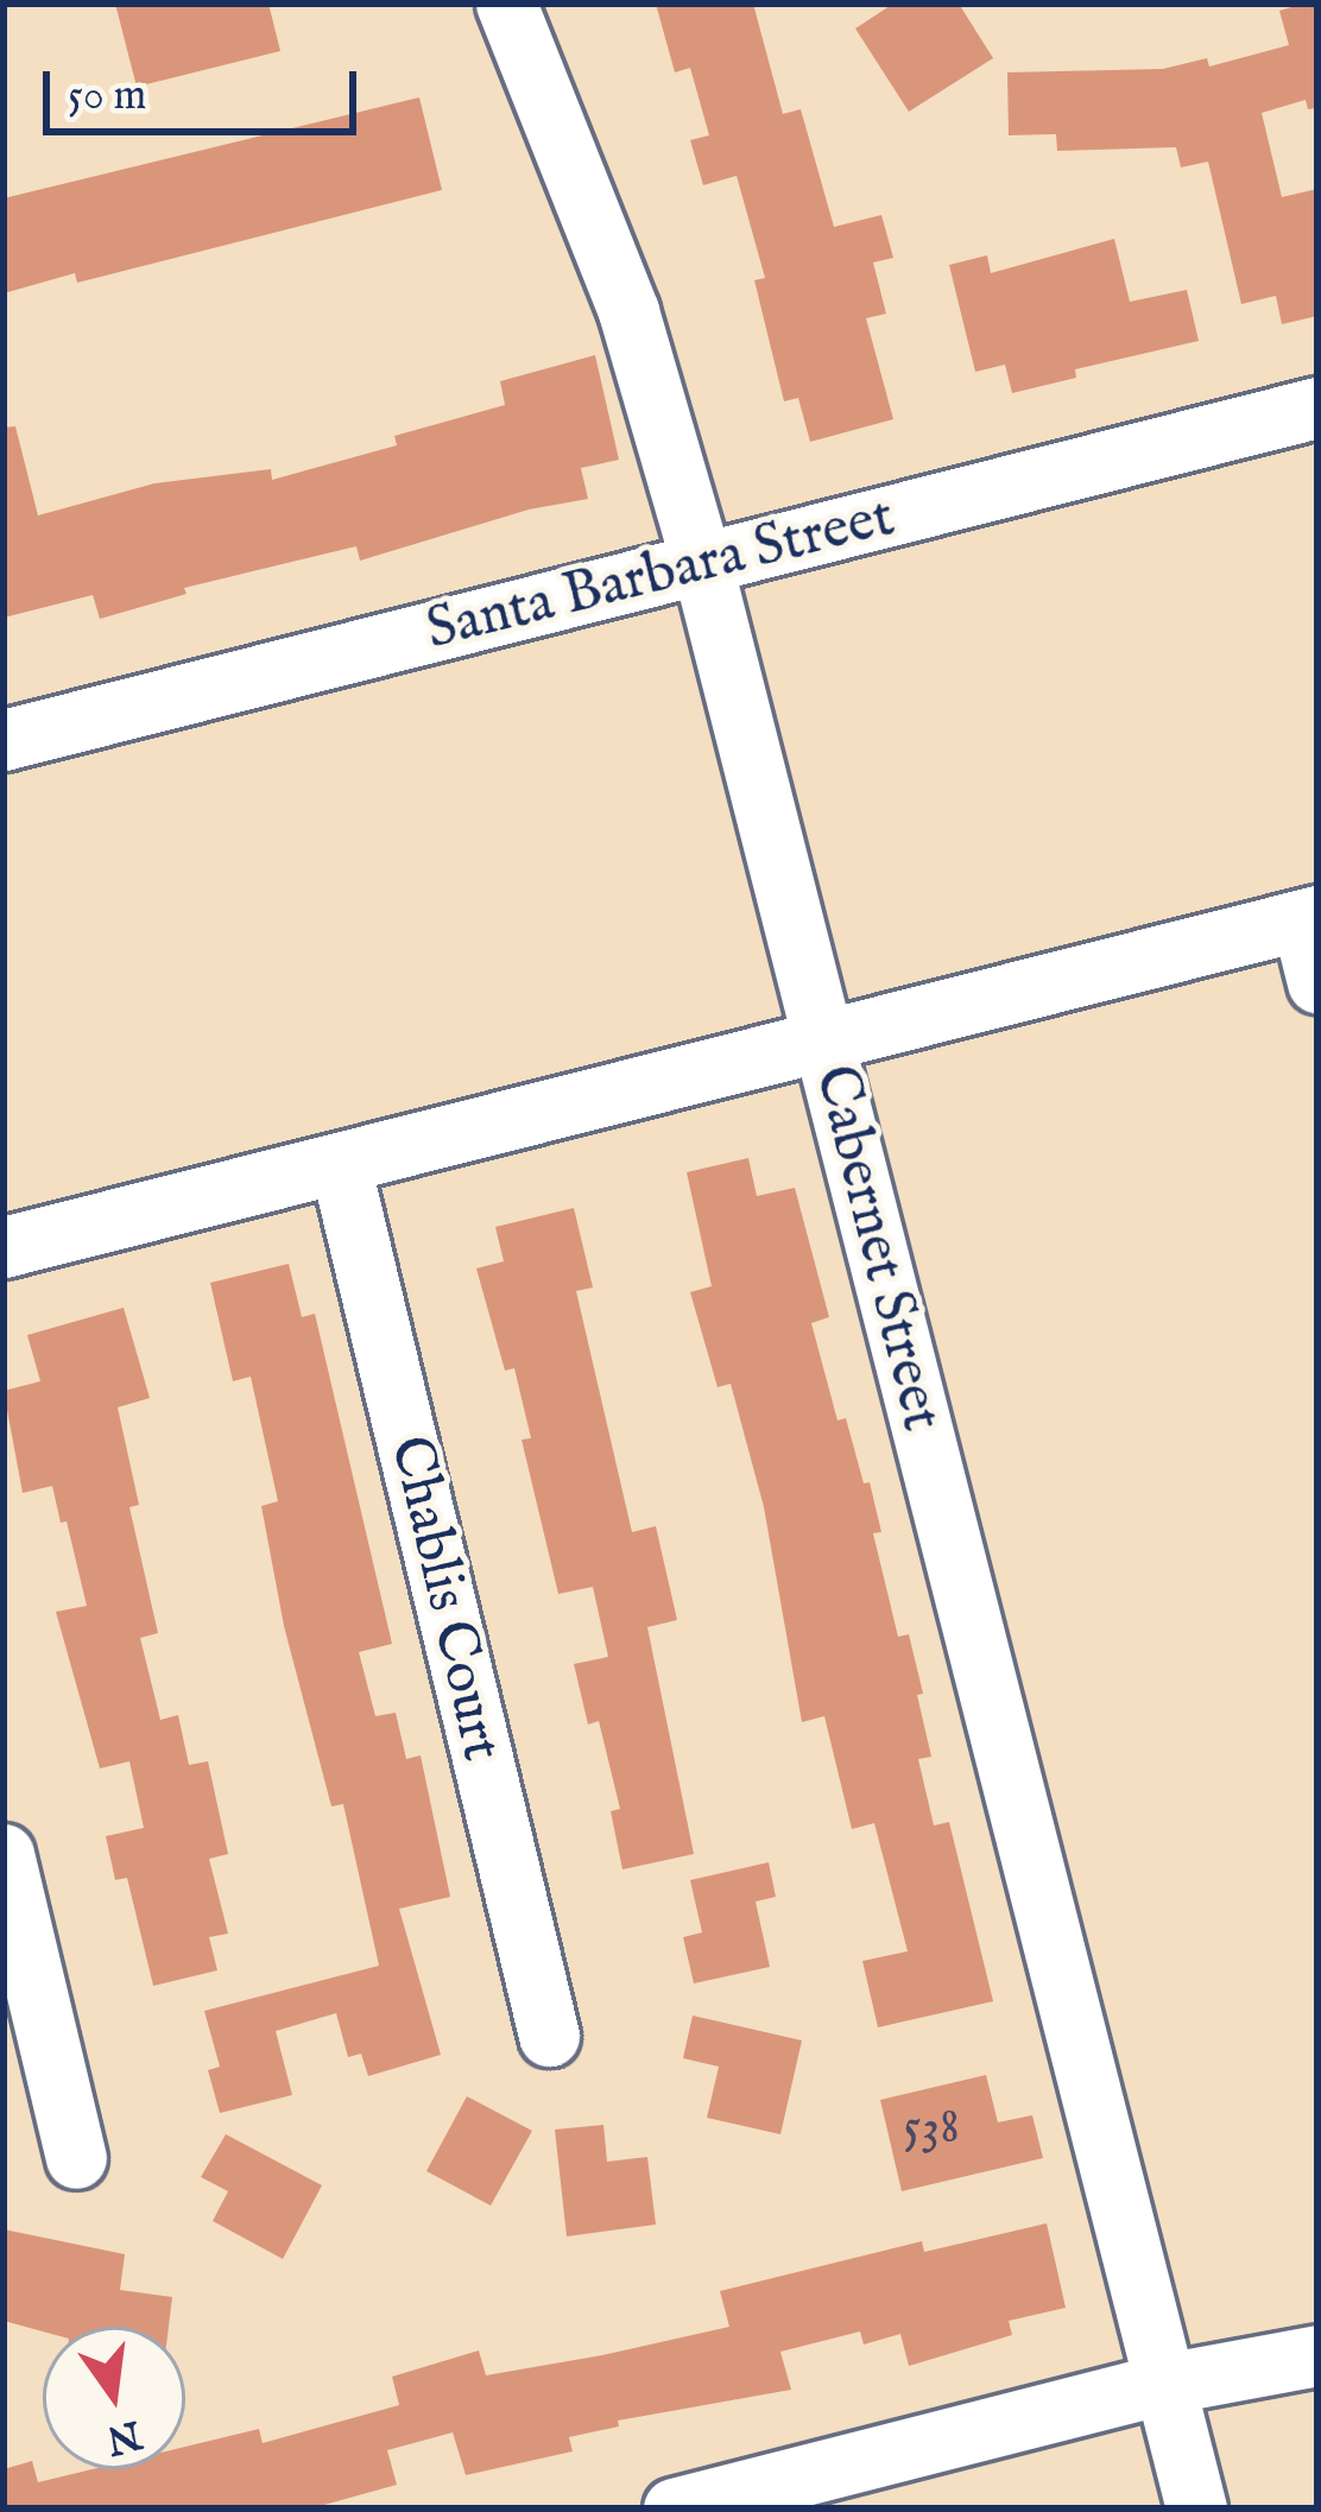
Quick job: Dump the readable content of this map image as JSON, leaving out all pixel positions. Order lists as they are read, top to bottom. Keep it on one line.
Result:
{"streets":{"street":["Santa Barbara Street","Cabernet Street","Chablis Court"]},"crossings":[["Santa Barbara Street","Cabernet Street"]],"house_numbers":["538"],"scale_bar":"50 m","north":"bottom"}
